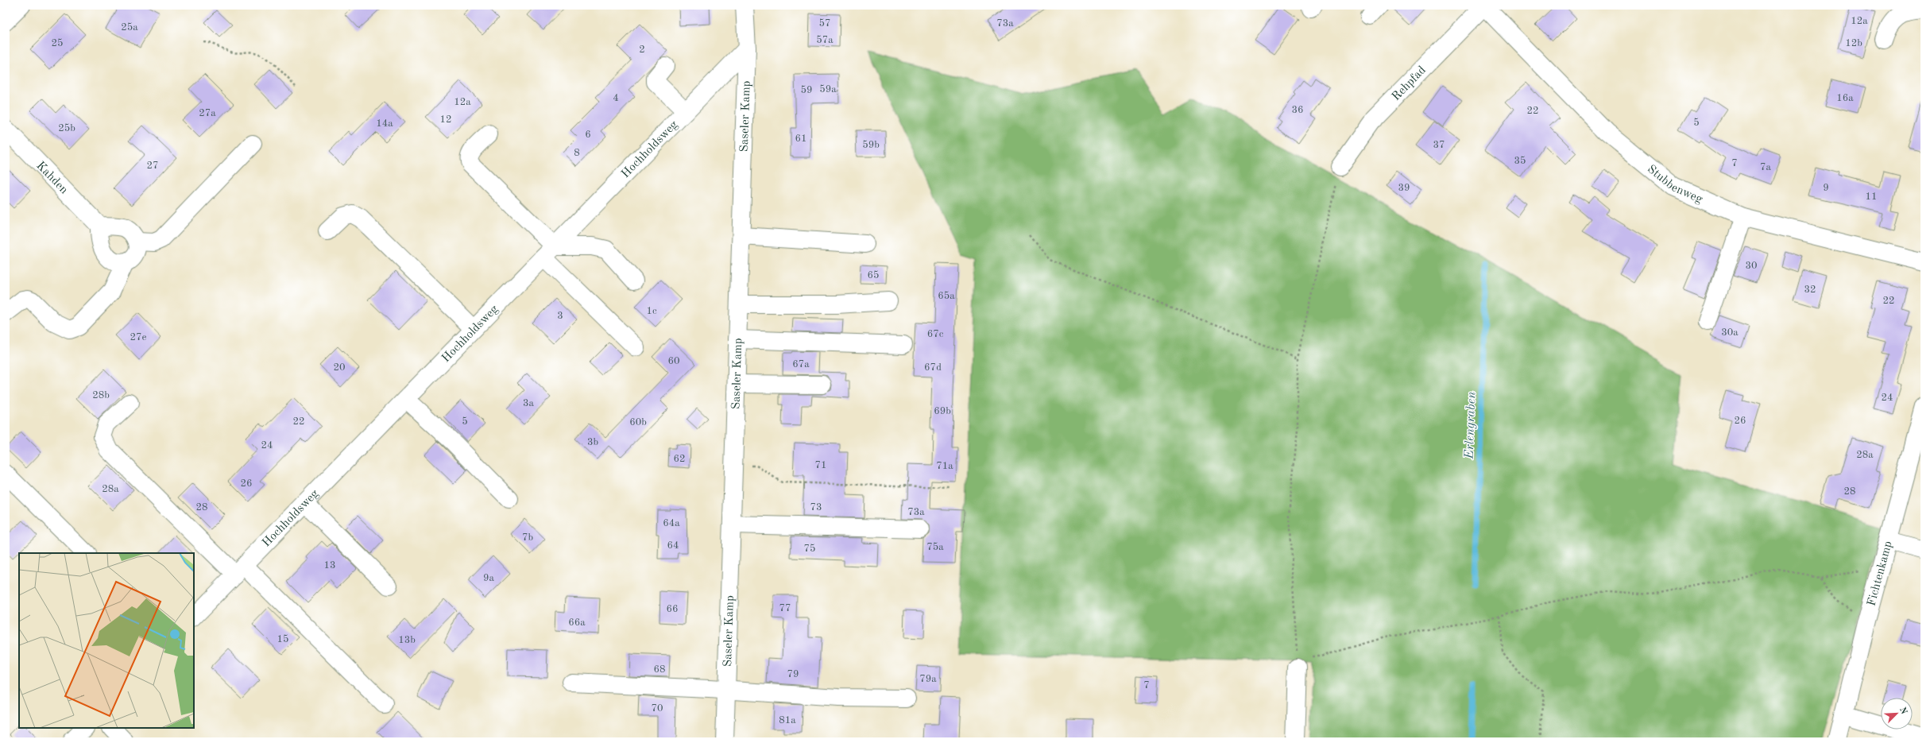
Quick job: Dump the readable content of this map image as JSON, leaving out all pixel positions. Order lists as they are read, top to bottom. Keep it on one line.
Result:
{"streets":{"street":["Rehpfad","Saseler Kamp","Hochholdsweg","Kahden","Stubbenweg","Fichtenkamp"]},"crossings":[["Rehpfad","Stubbenweg"],["Saseler Kamp","Hochholdsweg"]],"water":["Erlengraben"],"house_numbers":["12a","57","73a","25a","57a","25","12b","2","59a","59","4","16a","12a","36","22","27a","12","5","14a","25b","6","61","59b","37","8","35","7","27","7a","39","9","11","30","65","32","65a","22","1c","3","30a","67c","27e","60","67a","20","67d","28b","24","3a","69b","26","22","5","60b","3b","24","28a","62","71","71a","26","28a","28","28","73","73a","64a","7b","64","75a","75","13","9a","77","66","66a","15","13b","68","79","79a","7","70","81a"],"north":"top right"}
